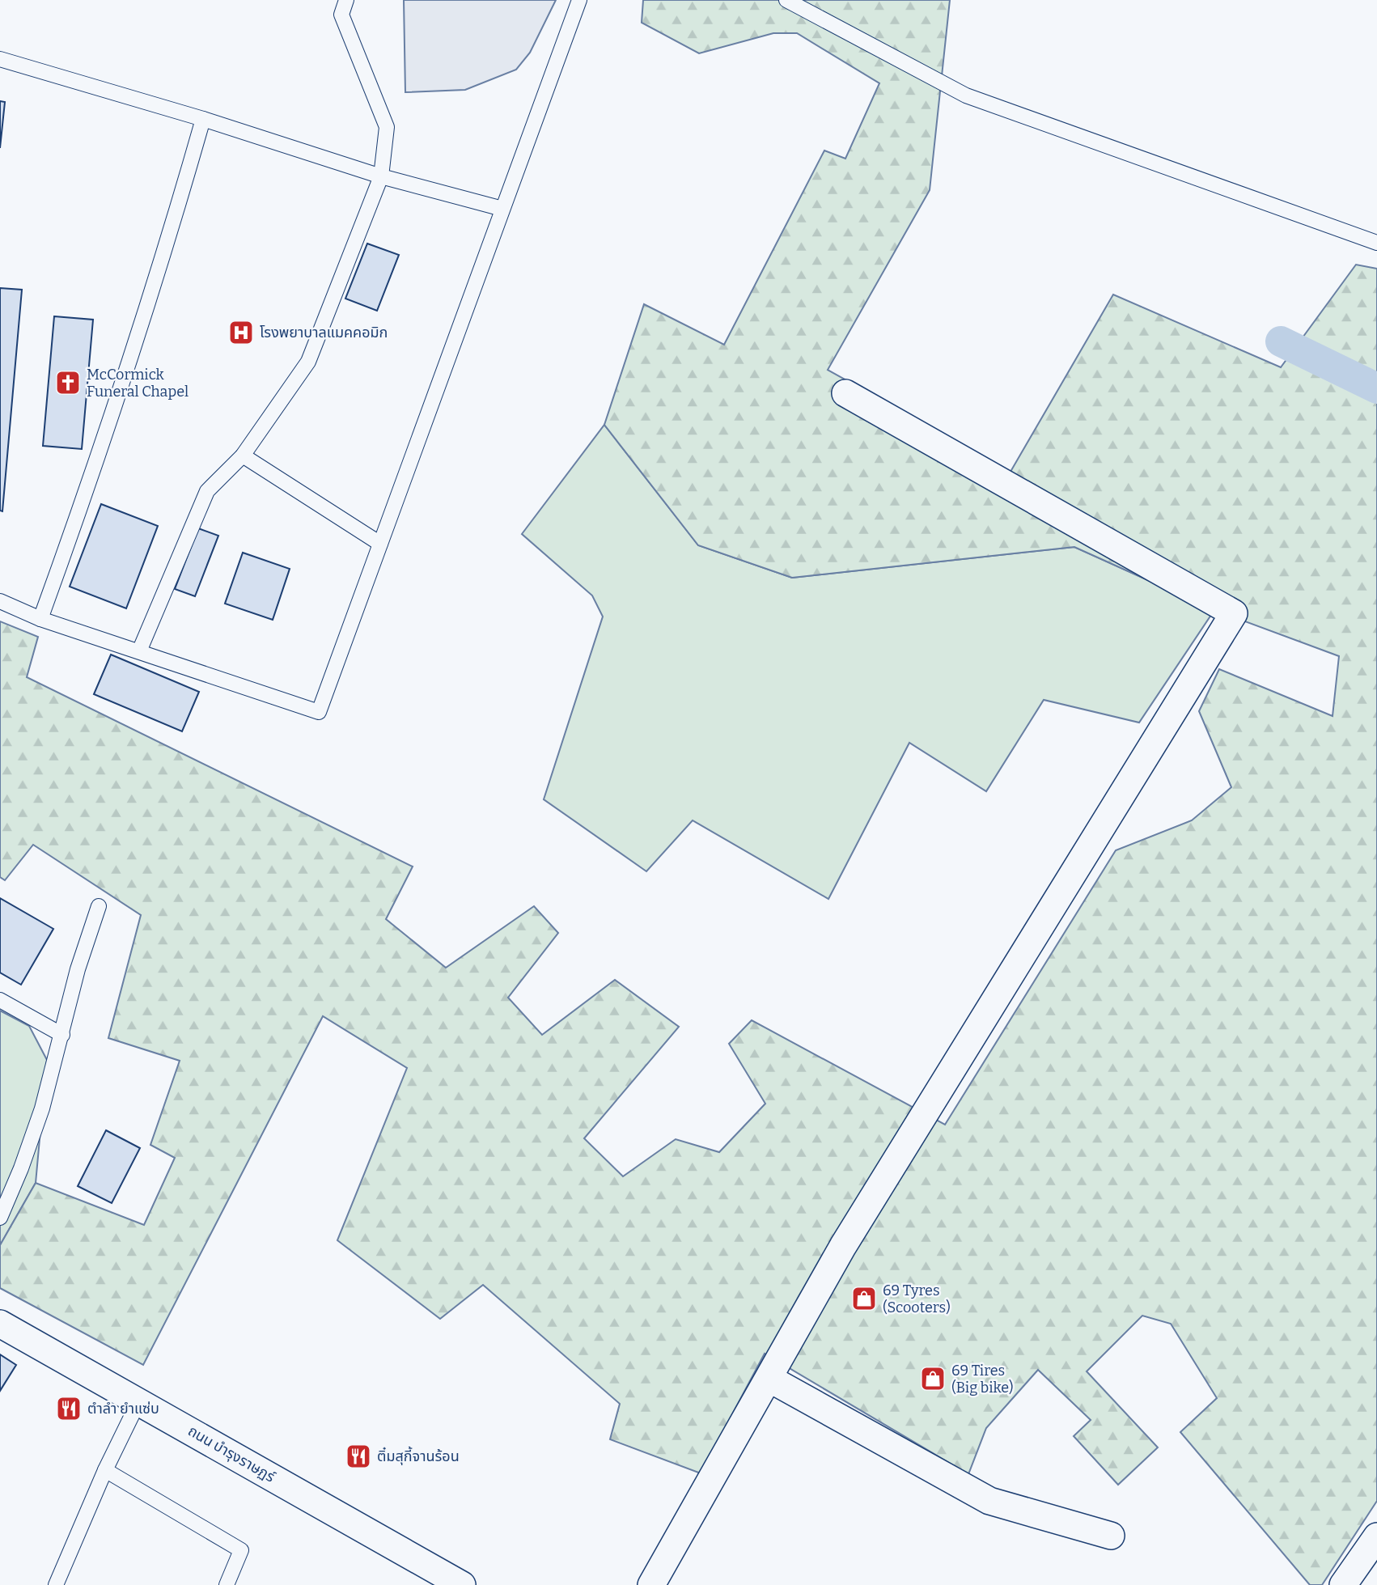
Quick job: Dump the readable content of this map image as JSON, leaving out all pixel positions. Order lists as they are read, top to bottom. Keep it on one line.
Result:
{"streets":{"street":["ถนน บำรุงราษฏร์"]},"places":{"hospital":["โรงพยาบาลแมคคอมิก"],"church":["McCormick Funeral Chapel"],"shop":["69 Tyres (Scooters)","69 Tires (Big bike)"],"restaurant":["ตำลำ ยำแซ่บ","ติ๋มสุกี้จานร้อน"]}}
